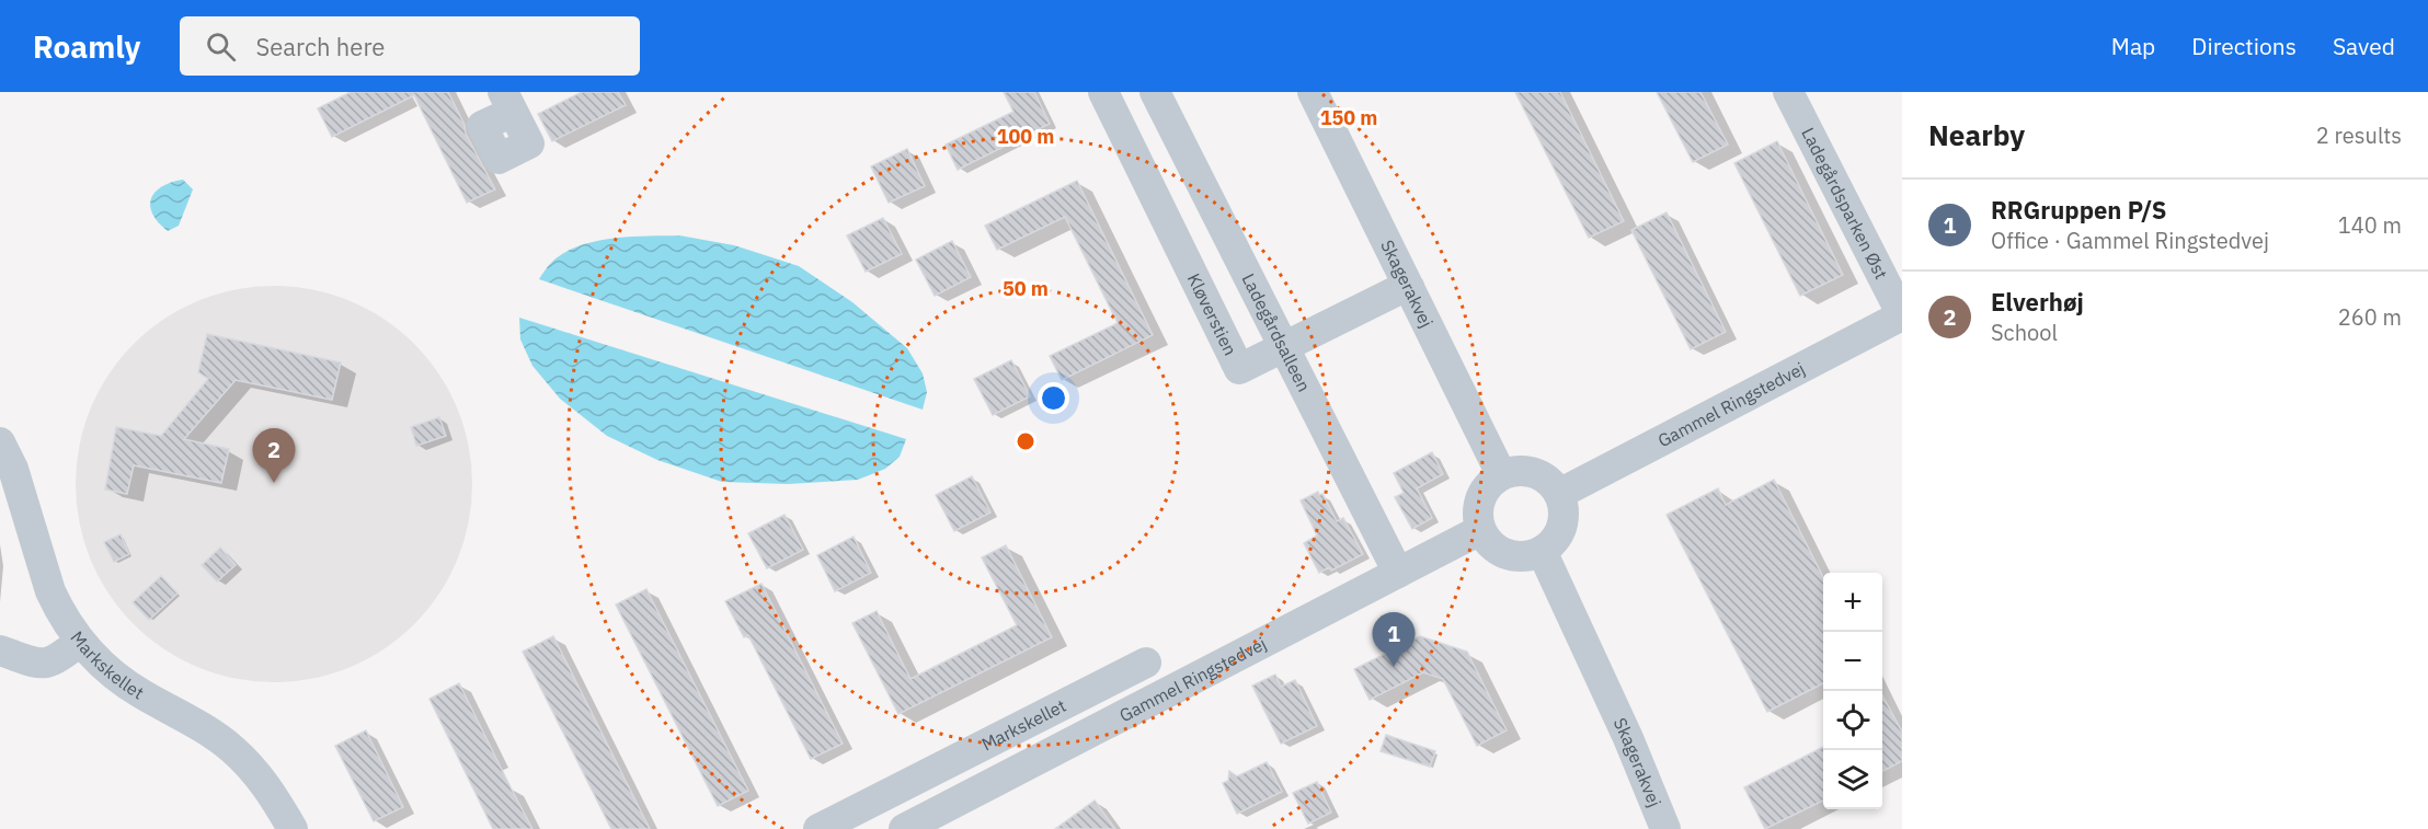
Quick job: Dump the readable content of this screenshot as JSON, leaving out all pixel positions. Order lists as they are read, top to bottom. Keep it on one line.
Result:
{"streets":{"street":["Ladegårdsparken Øst","Skagerakvej","Kløverstien","Ladegårdsalleen","Gammel Ringstedvej","Markskellet"]},"crossings":[["Ladegårdsparken Øst","Gammel Ringstedvej"],["Skagerakvej","Kløverstien"],["Skagerakvej","Gammel Ringstedvej"],["Kløverstien","Ladegårdsalleen"],["Ladegårdsalleen","Gammel Ringstedvej"]],"page":{"header":"Roamly","search":"Search here","nav":["Map","Directions","Saved"],"heading":["Nearby","2 results"],"list":[{"mark":"1","name":"RRGruppen P/S","note":"Office · Gammel Ringstedvej","value":"140 m"},{"mark":"2","name":"Elverhøj","note":"School","value":"260 m"}],"pins":["2","1"],"map_buttons":["+","−"]},"rings":["150 m","100 m","50 m"]}
